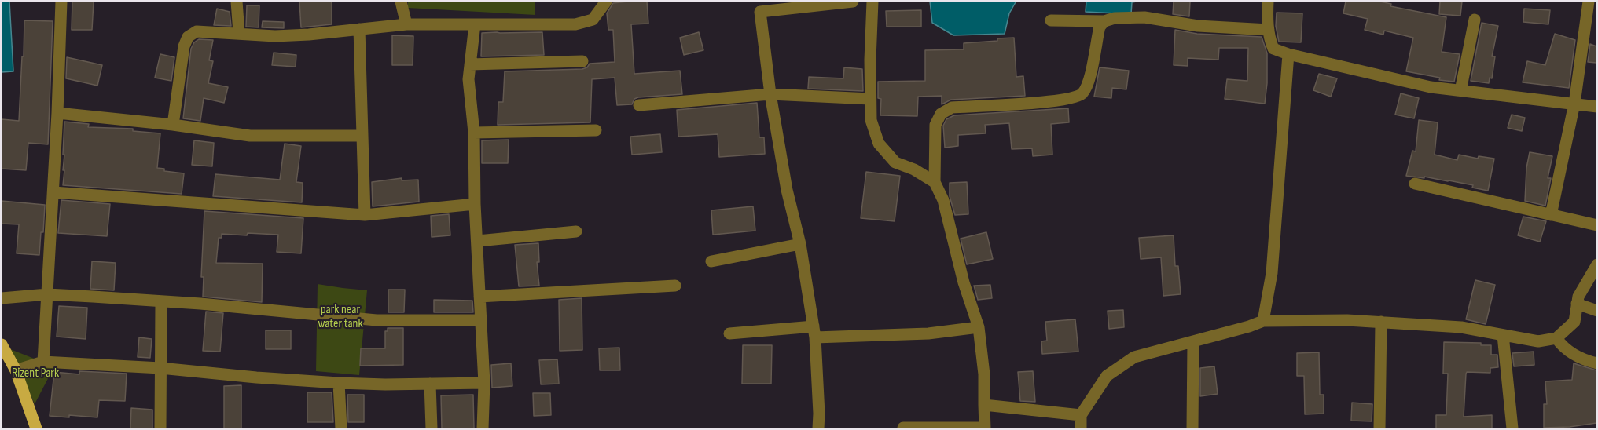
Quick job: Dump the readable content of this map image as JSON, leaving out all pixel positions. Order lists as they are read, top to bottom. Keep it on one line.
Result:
{"parks":["park near water tank","Rizent Park"]}
